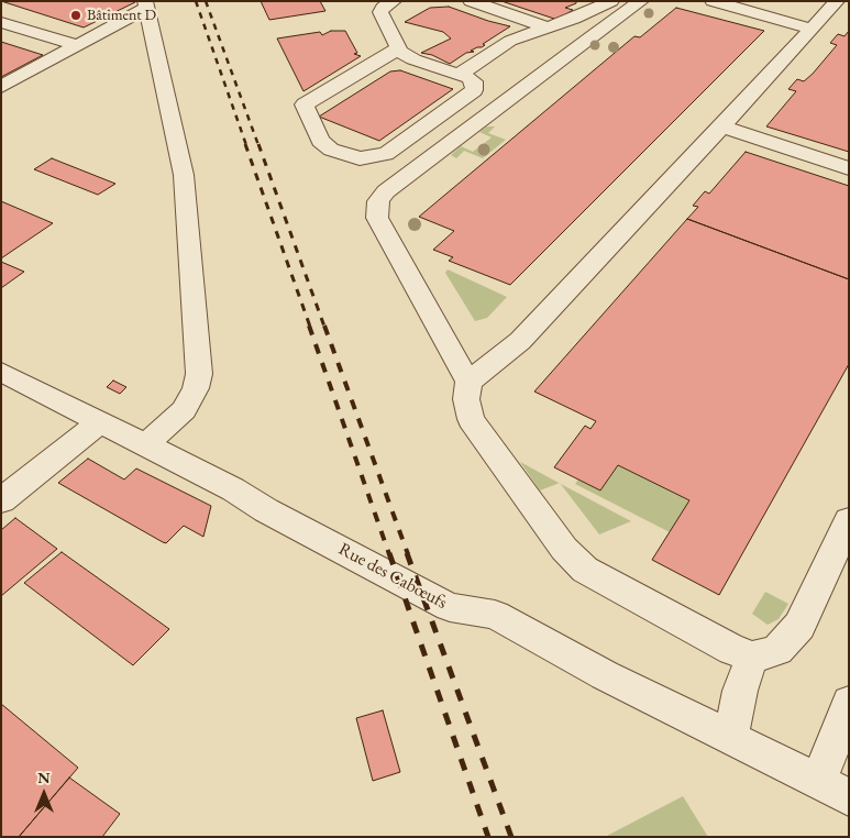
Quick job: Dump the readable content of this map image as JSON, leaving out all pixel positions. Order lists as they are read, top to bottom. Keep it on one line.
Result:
{"streets":{"street":["Rue des Cabœufs"]},"places":["Bâtiment D"],"north":"top"}
